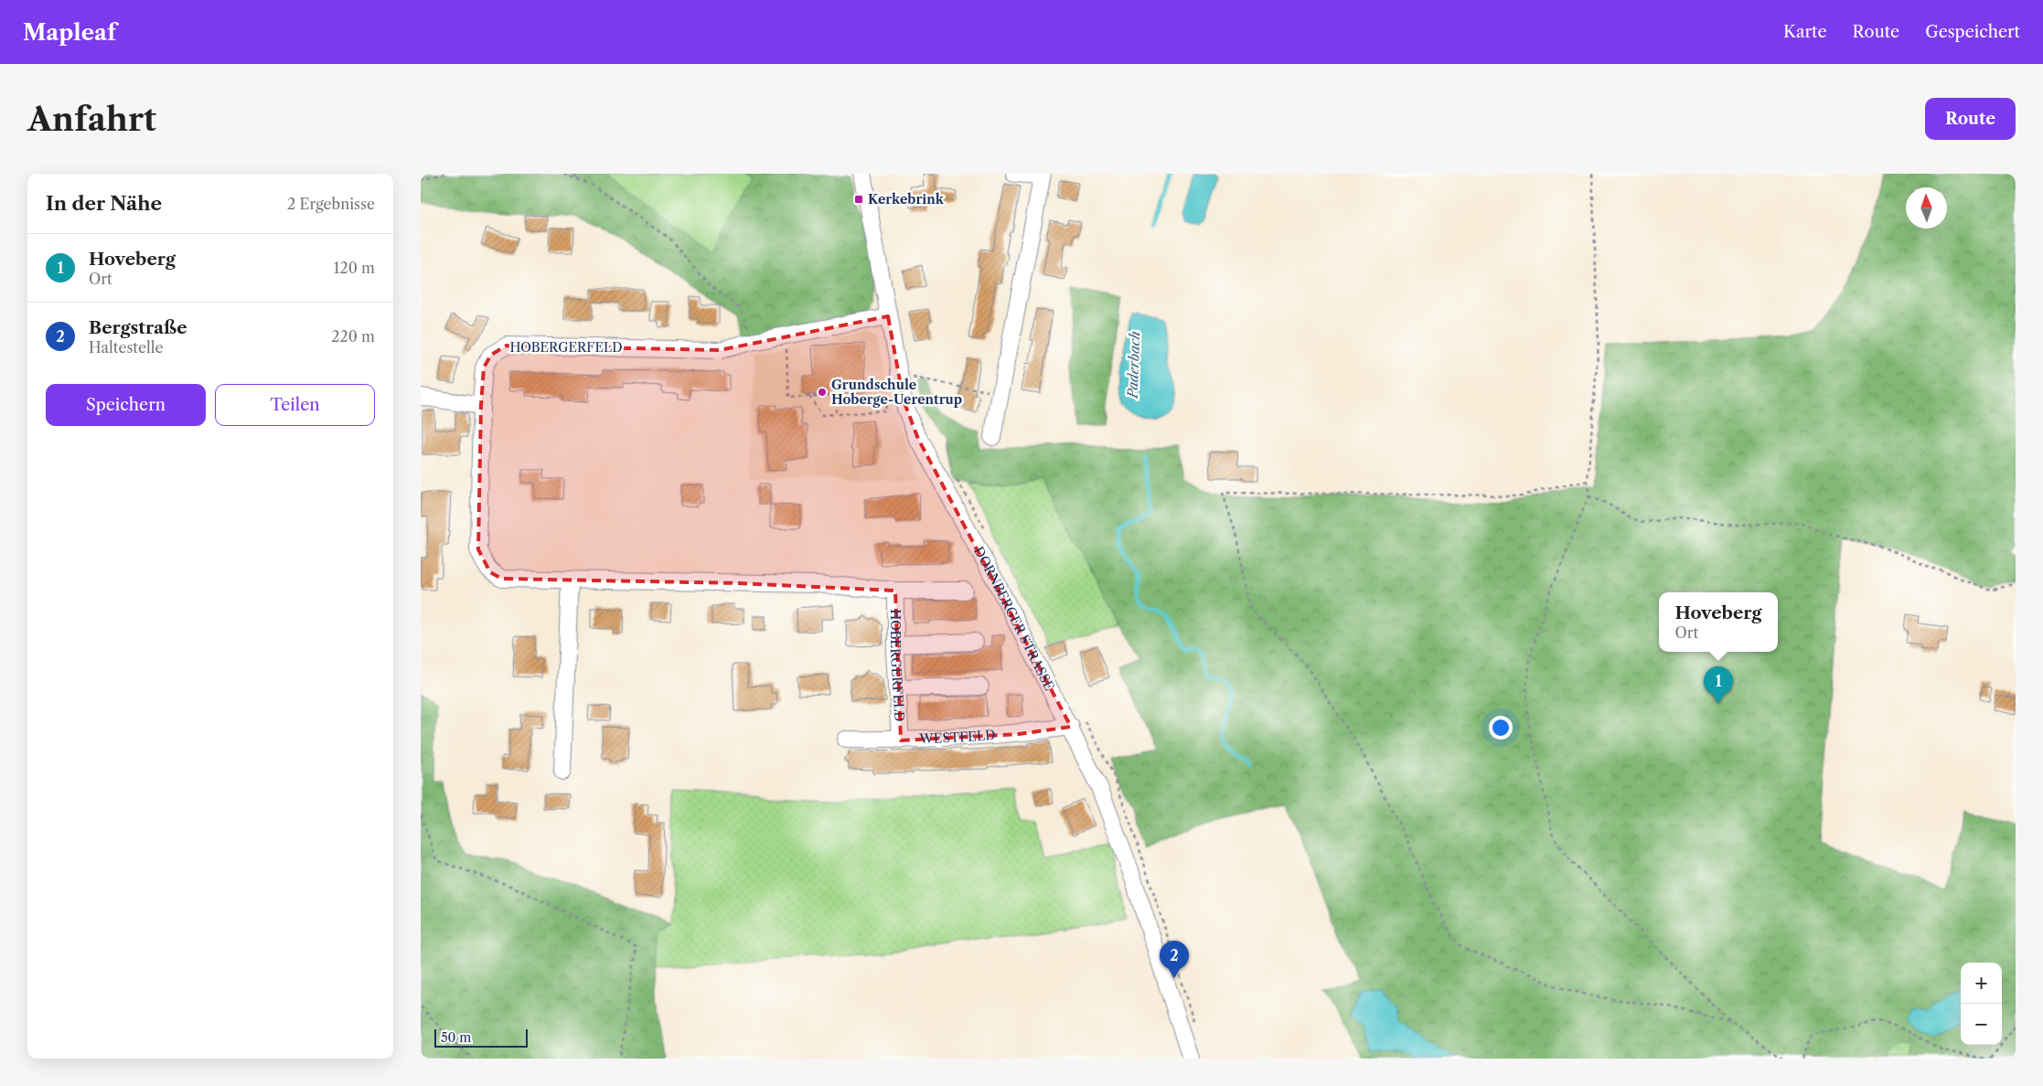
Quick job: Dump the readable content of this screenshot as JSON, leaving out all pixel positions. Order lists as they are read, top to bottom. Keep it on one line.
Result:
{"streets":{"street":["HOBERGERFELD","DORNBERGER STRASSE","WESTFELD"]},"crossings":[["HOBERGERFELD","DORNBERGER STRASSE"],["HOBERGERFELD","WESTFELD"],["DORNBERGER STRASSE","WESTFELD"]],"water":["Paderbach"],"places":{"transit":["Kerkebrink"],"other":["Grundschule Hoberge-Uerentrup"]},"scale_bar":"50 m","north":"top","page":{"header":"Mapleaf","nav":["Karte","Route","Gespeichert"],"buttons":["Route",["Speichern","Teilen"]],"title":"Anfahrt","heading":["In der Nähe","2 Ergebnisse"],"list":[{"mark":"1","name":"Hoveberg","note":"Ort","value":"120 m"},{"mark":"2","name":"Bergstraße","note":"Haltestelle","value":"220 m"}],"popup":["Hoveberg","Ort"],"pins":["1","2"],"map_buttons":["+","−"],"scale":"50 m"}}
